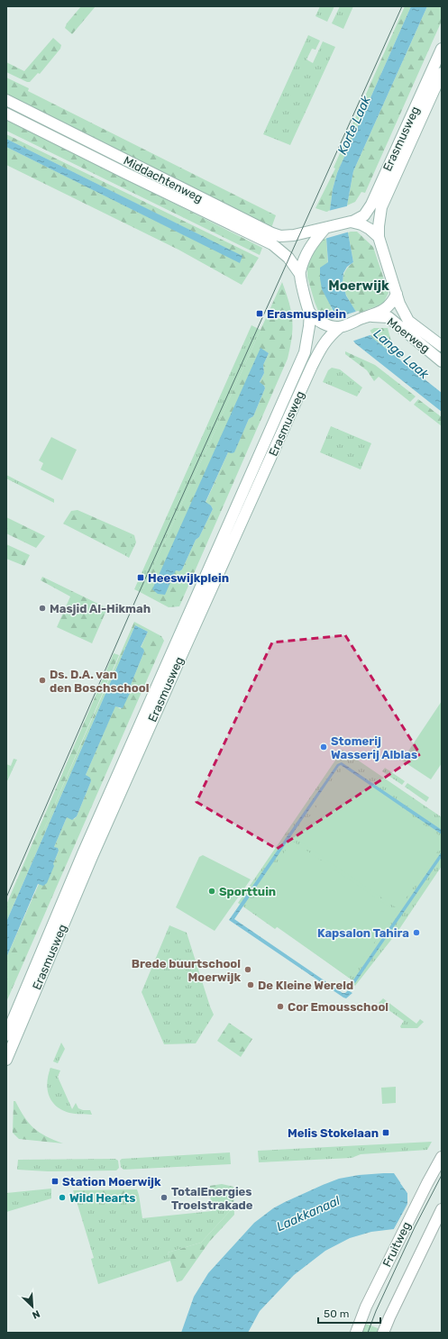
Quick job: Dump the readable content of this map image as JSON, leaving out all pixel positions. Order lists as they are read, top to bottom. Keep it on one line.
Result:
{"streets":{"main road":["Erasmusweg","Middachtenweg","Moerweg","Fruitweg"]},"crossings":[["Erasmusweg","Middachtenweg"],["Erasmusweg","Moerweg"],["Middachtenweg","Moerweg"]],"districts":["Moerwijk"],"water":["Korte Laak","Lange Laak","Laakkanaal"],"places":{"transit":["Erasmusplein","Heeswijkplein","Melis Stokelaan","Station Moerwijk"],"other":["Masjid Al-Hikmah","Ds. D.A. van den Boschschool","Stomerij Wasserij Alblas","Sporttuin","Kapsalon Tahira","Brede buurtschool Moerwijk","De Kleine Wereld","Cor Emousschool","Wild Hearts","TotalEnergies Troelstrakade"]},"scale_bar":"50 m","north":"bottom right"}
